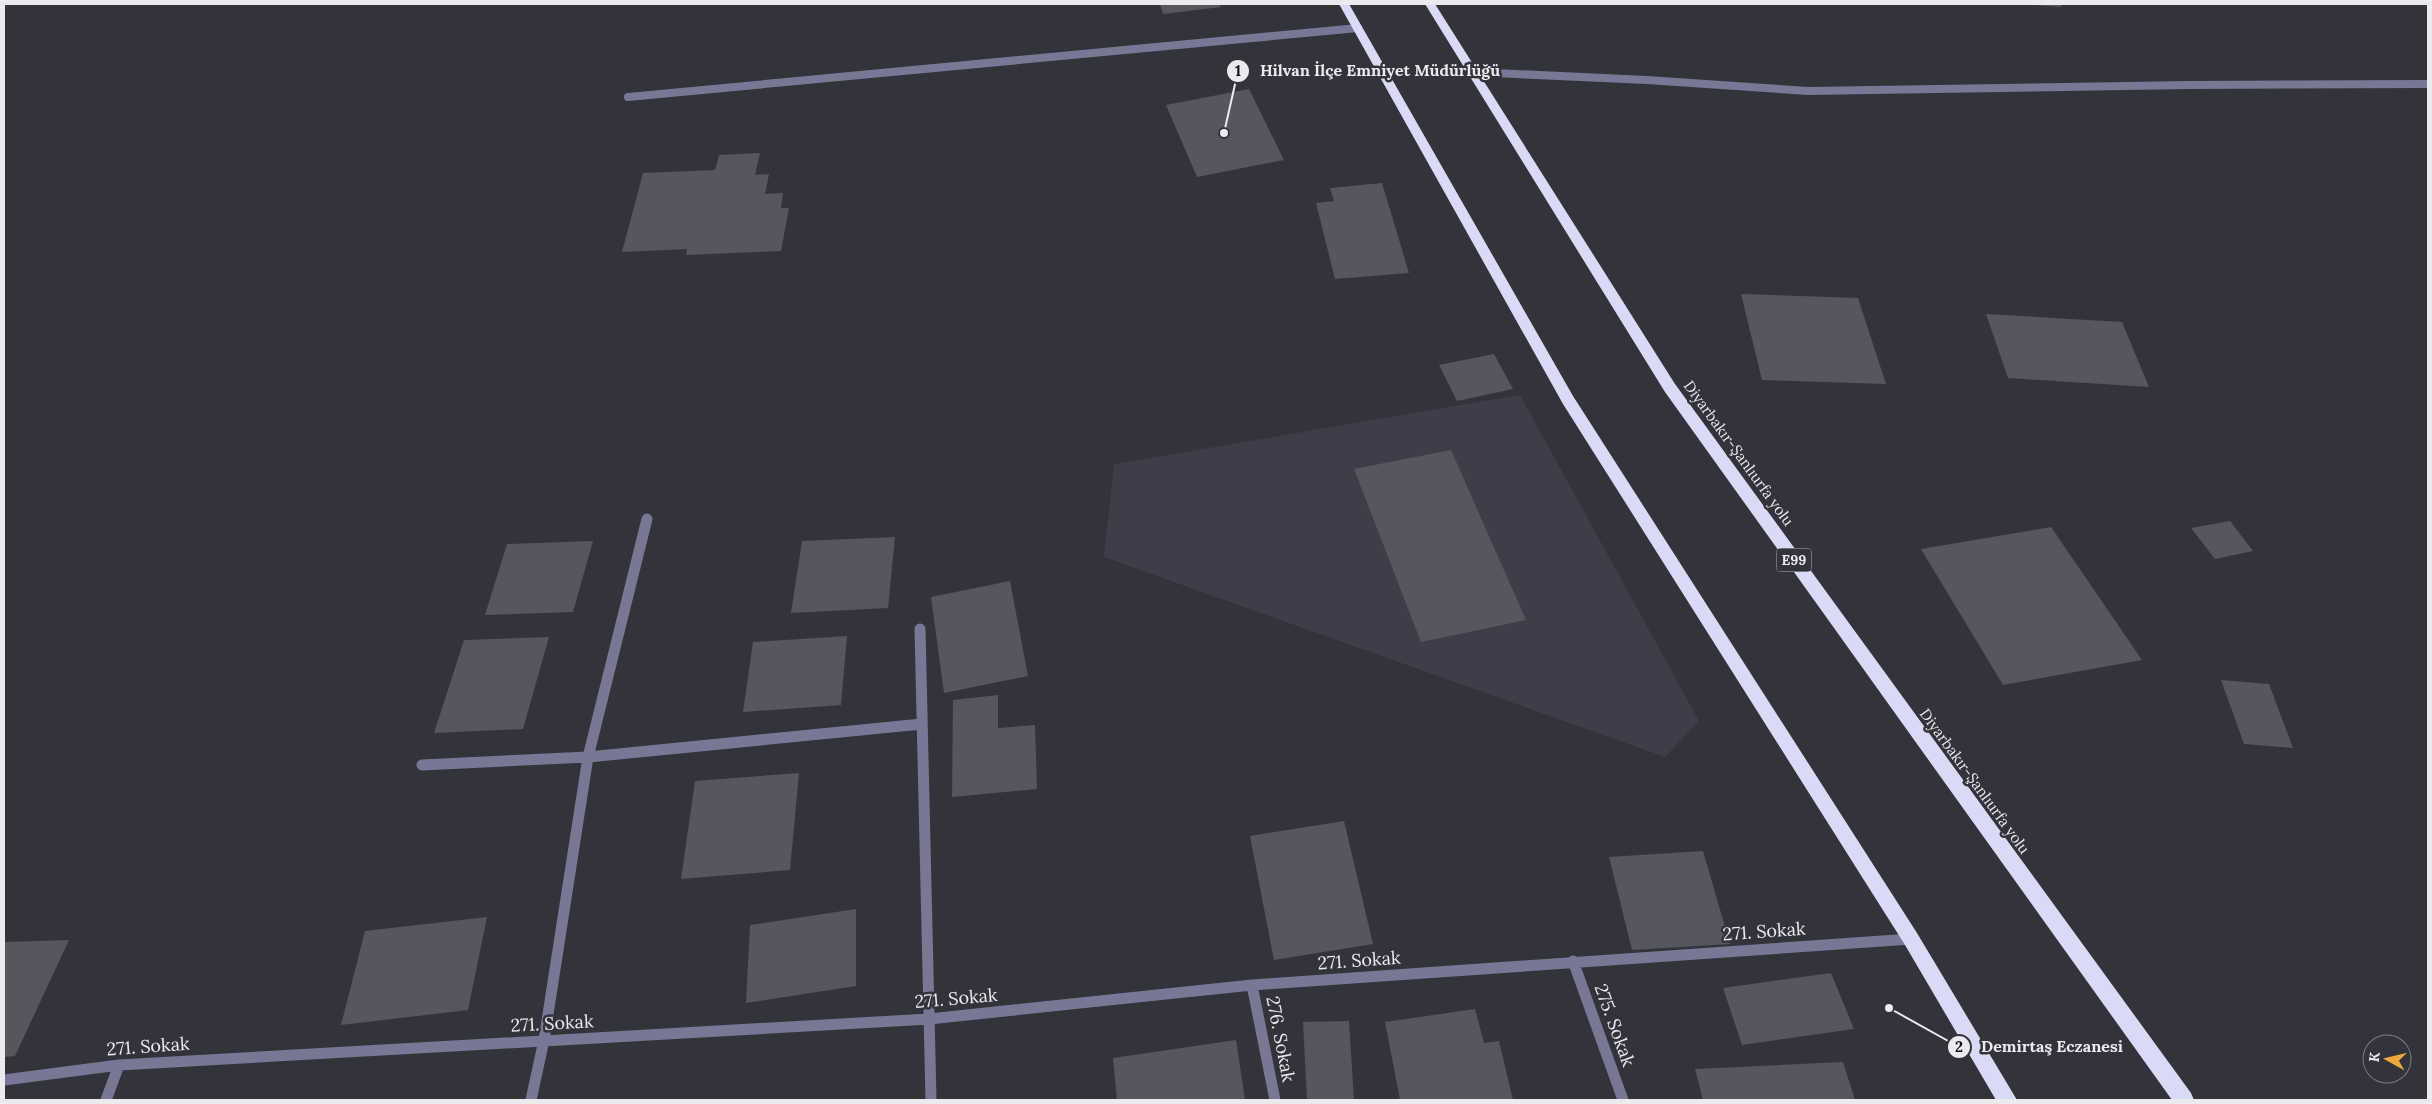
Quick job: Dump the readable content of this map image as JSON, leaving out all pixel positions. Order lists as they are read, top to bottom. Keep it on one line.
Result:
{"streets":{"highway":["Diyarbakır-Şanlıurfa yolu","E99"],"street":["271. Sokak","275. Sokak","276. Sokak"]},"crossings":[["271. Sokak","275. Sokak"],["271. Sokak","276. Sokak"]],"places":["Hilvan İlçe Emniyet Müdürlüğü","Demirtaş Eczanesi"],"north":"left"}
